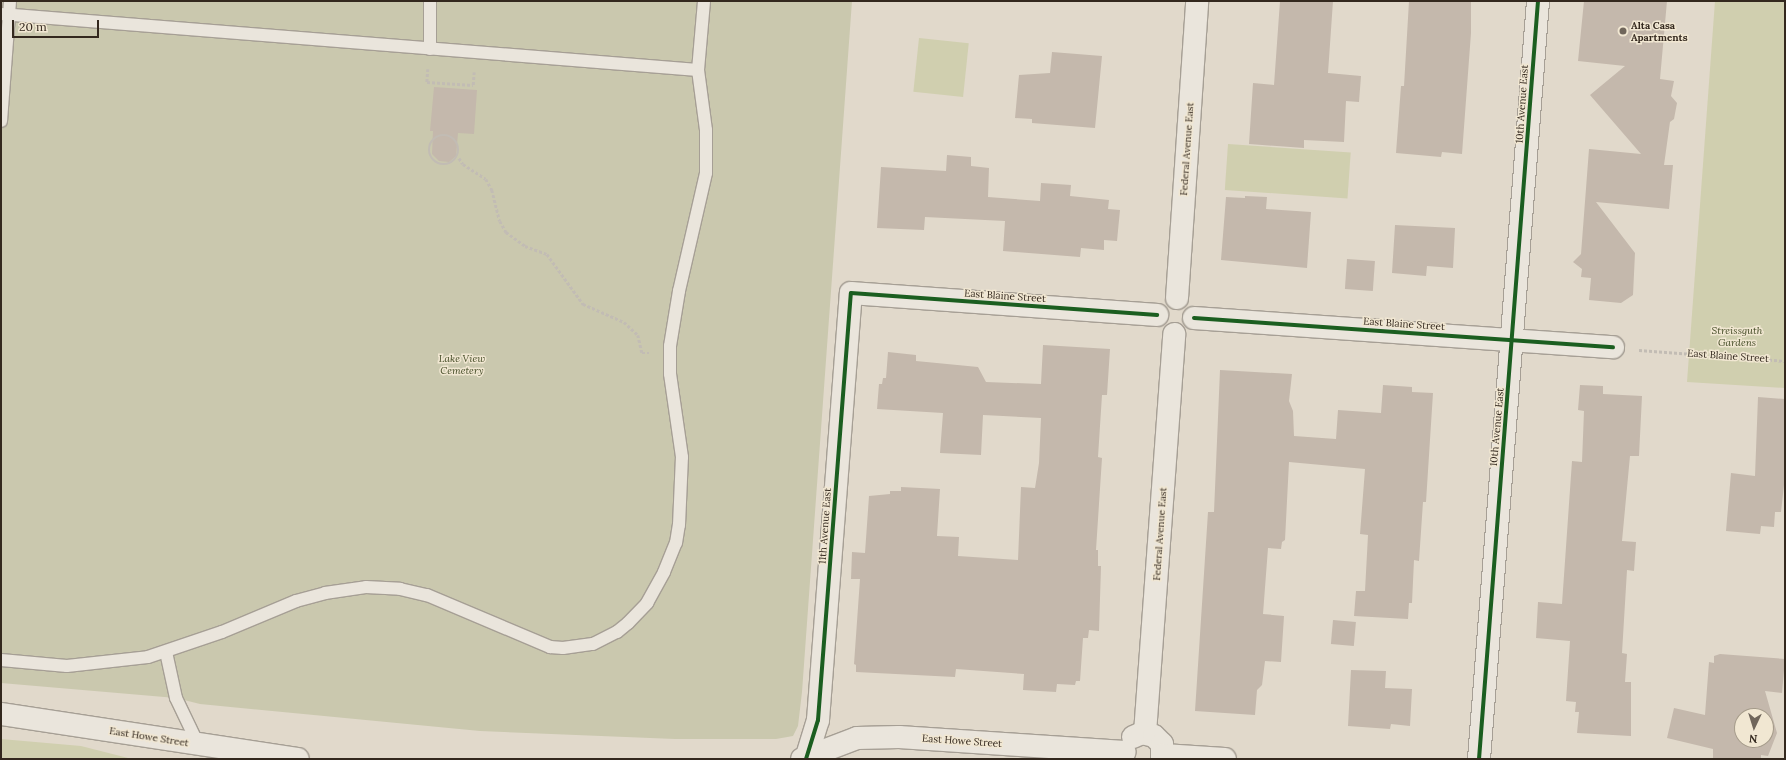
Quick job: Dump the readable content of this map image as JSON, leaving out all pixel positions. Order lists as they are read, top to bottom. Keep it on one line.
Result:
{"streets":{"street":["10th Avenue East","Federal Avenue East","East Blaine Street","11th Avenue East","East Howe Street"]},"crossings":[["10th Avenue East","East Blaine Street"],["Federal Avenue East","East Blaine Street"],["East Blaine Street","11th Avenue East"],["11th Avenue East","East Howe Street"]],"parks":["Streissguth Gardens","Lake View Cemetery"],"places":["Alta Casa Apartments"],"scale_bar":"20 m","north":"bottom"}
